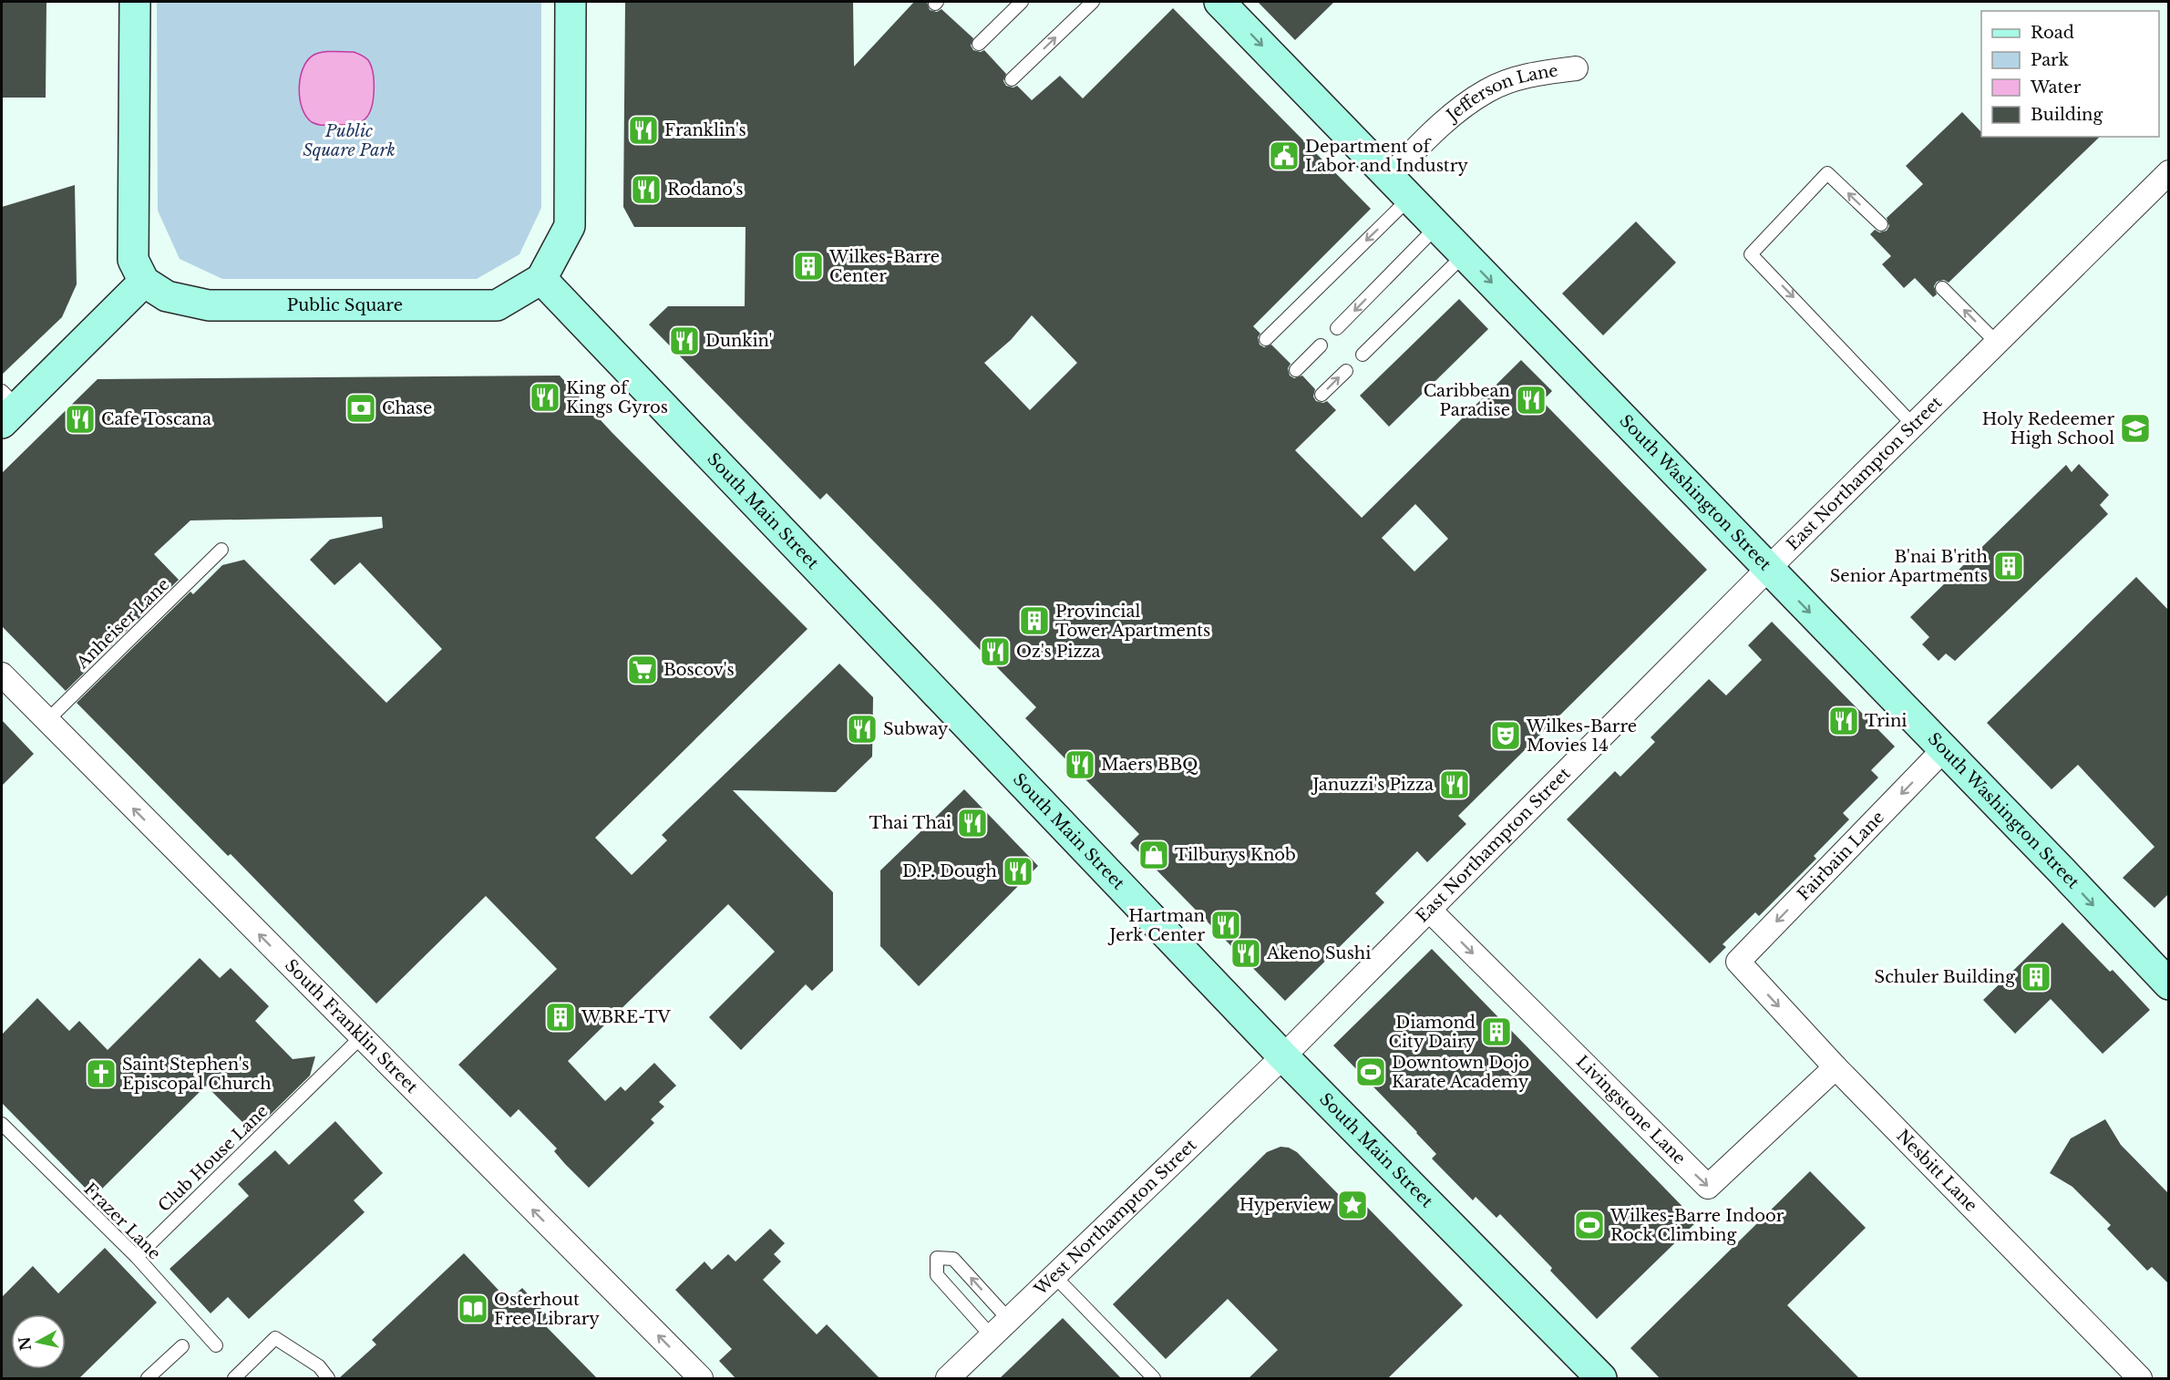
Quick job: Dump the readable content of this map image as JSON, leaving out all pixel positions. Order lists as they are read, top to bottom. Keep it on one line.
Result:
{"streets":{"street":["Jefferson Lane","Public Square","East Northampton Street","South Washington Street","South Main Street","Fairbain Lane","South Franklin Street","Livingstone Lane","Nesbitt Lane","West Northampton Street"],"lane":["Anheiser Lane","Club House Lane","Frazer Lane"]},"crossings":[["Jefferson Lane","South Washington Street"],["Public Square","South Main Street"],["East Northampton Street","South Washington Street"],["East Northampton Street","South Main Street"],["East Northampton Street","Livingstone Lane"],["East Northampton Street","West Northampton Street"],["South Washington Street","Fairbain Lane"],["South Main Street","West Northampton Street"],["Anheiser Lane","South Franklin Street"],["Fairbain Lane","Nesbitt Lane"],["South Franklin Street","Club House Lane"],["Livingstone Lane","Nesbitt Lane"],["Club House Lane","Frazer Lane"]],"one_way":["South Washington Street","Fairbain Lane","South Franklin Street"],"parks":["Public Square Park"],"places":{"restaurant":["Franklin's","Rodano's","Dunkin'","King of Kings Gyros","Caribbean Paradise","Cafe Toscana","Oz's Pizza","Trini","Subway","Maers BBQ","Januzzi's Pizza","Thai Thai","D.P. Dough","Hartman Jerk Center","Akeno Sushi"],"public building":["Department of Labor and Industry"],"building":["Wilkes-Barre Center","B'nai B'rith Senior Apartments","Provincial Tower Apartments","Schuler Building","WBRE-TV","Diamond City Dairy"],"bank":["Chase"],"school or university":["Holy Redeemer High School"],"supermarket":["Boscov's"],"theatre":["Wilkes-Barre Movies 14"],"shop":["Tilburys Knob"],"sports":["Downtown Dojo Karate Academy","Wilkes-Barre Indoor Rock Climbing"],"church":["Saint Stephen's Episcopal Church"],"place":["Hyperview"],"library":["Osterhout Free Library"]},"legend":["Road","Park","Water","Building"],"north":"left"}
